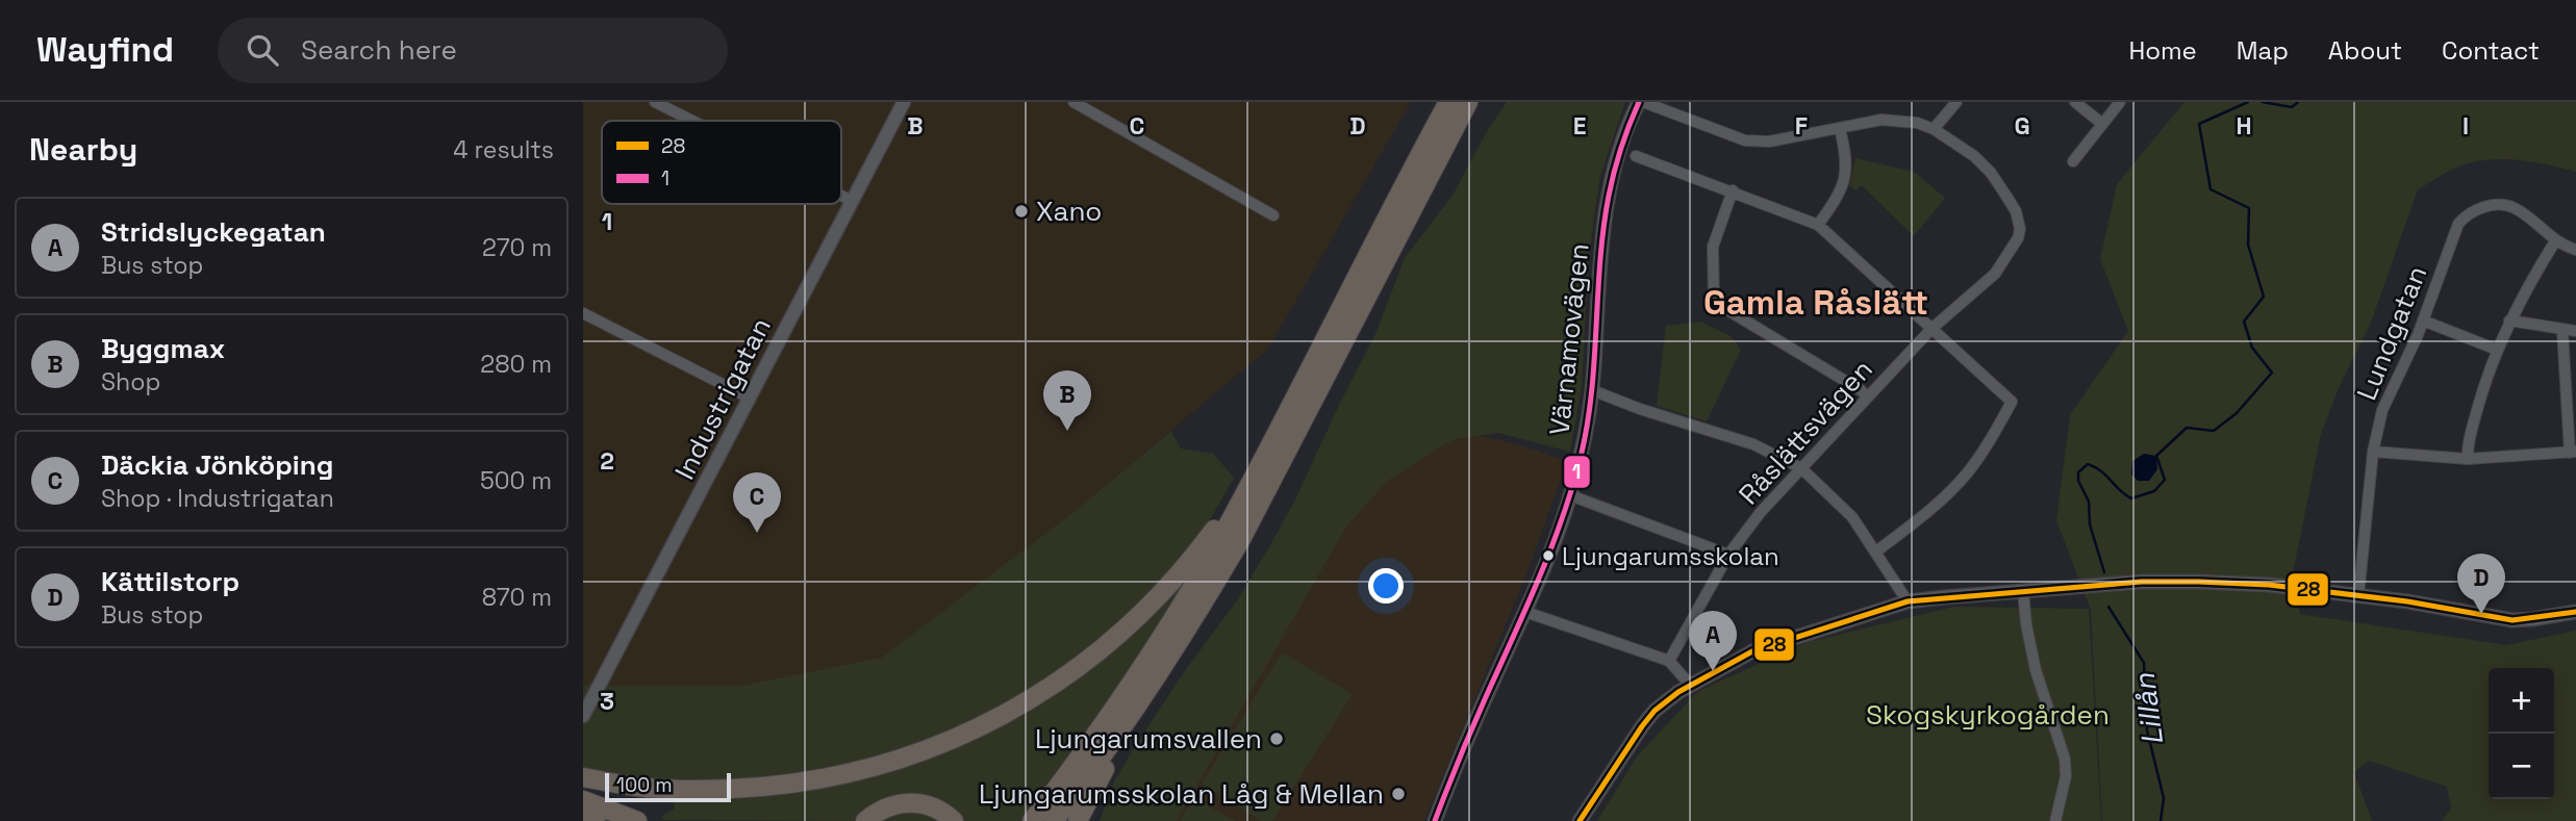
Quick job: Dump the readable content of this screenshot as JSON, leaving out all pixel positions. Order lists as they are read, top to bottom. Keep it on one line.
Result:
{"streets":{"street":["Lundgatan","Värnamovägen","Industrigatan","Råslättsvägen"]},"districts":["Gamla Råslätt"],"water":["Lillån"],"parks":["Skogskyrkogården"],"places":["Xano","Ljungarumsskolan","Ljungarumsvallen","Ljungarumsskolan Låg & Mellan"],"lines":["transit line 1","transit line 28"],"legend":["28","1"],"scale_bar":"100 m","page":{"header":"Wayfind","search":"Search here","nav":["Home","Map","About","Contact"],"heading":["Nearby","4 results"],"list":[{"mark":"A","name":"Stridslyckegatan","note":"Bus stop","value":"270 m"},{"mark":"B","name":"Byggmax","note":"Shop","value":"280 m"},{"mark":"C","name":"Däckia Jönköping","note":"Shop · Industrigatan","value":"500 m"},{"mark":"D","name":"Kättilstorp","note":"Bus stop","value":"870 m"}],"pins":["B","C","D","A"],"map_buttons":["+","−"],"scale":"100 m"},"grid":{"columns":["B","C","D","E","F","G","H","I"],"rows":["1","2","3"]}}
